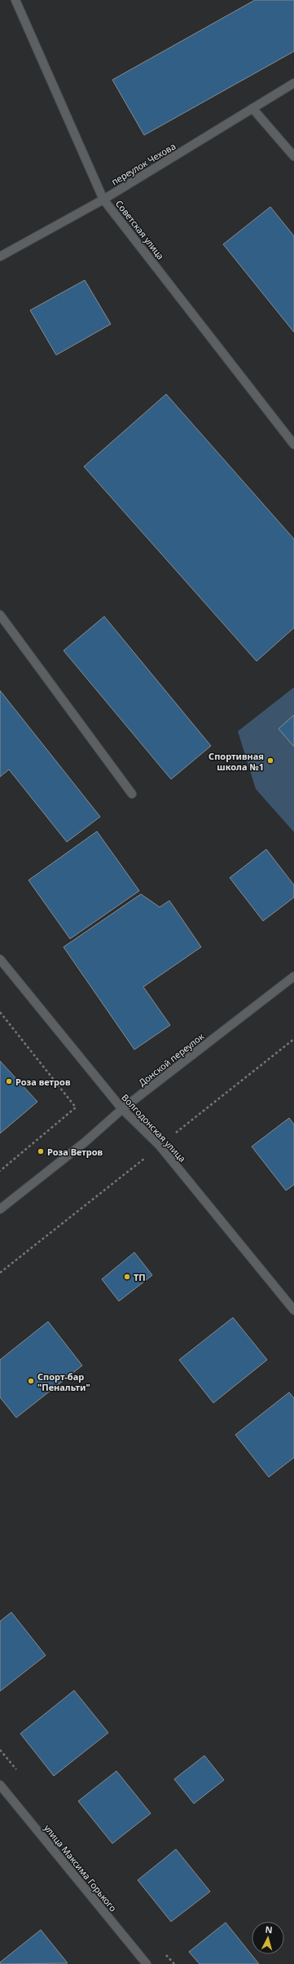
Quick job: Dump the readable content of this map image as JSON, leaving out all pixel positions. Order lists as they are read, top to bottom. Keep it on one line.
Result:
{"streets":{"street":["переулок Чехова","Советская улица","Донской переулок","Волгодонская улица","улица Максима Горького"]},"crossings":[["переулок Чехова","Советская улица"],["Донской переулок","Волгодонская улица"]],"places":["Спортивная школа №1","Роза ветров","Роза Ветров","ТП","Спорт-бар \"Пенальти\""],"north":"top"}
